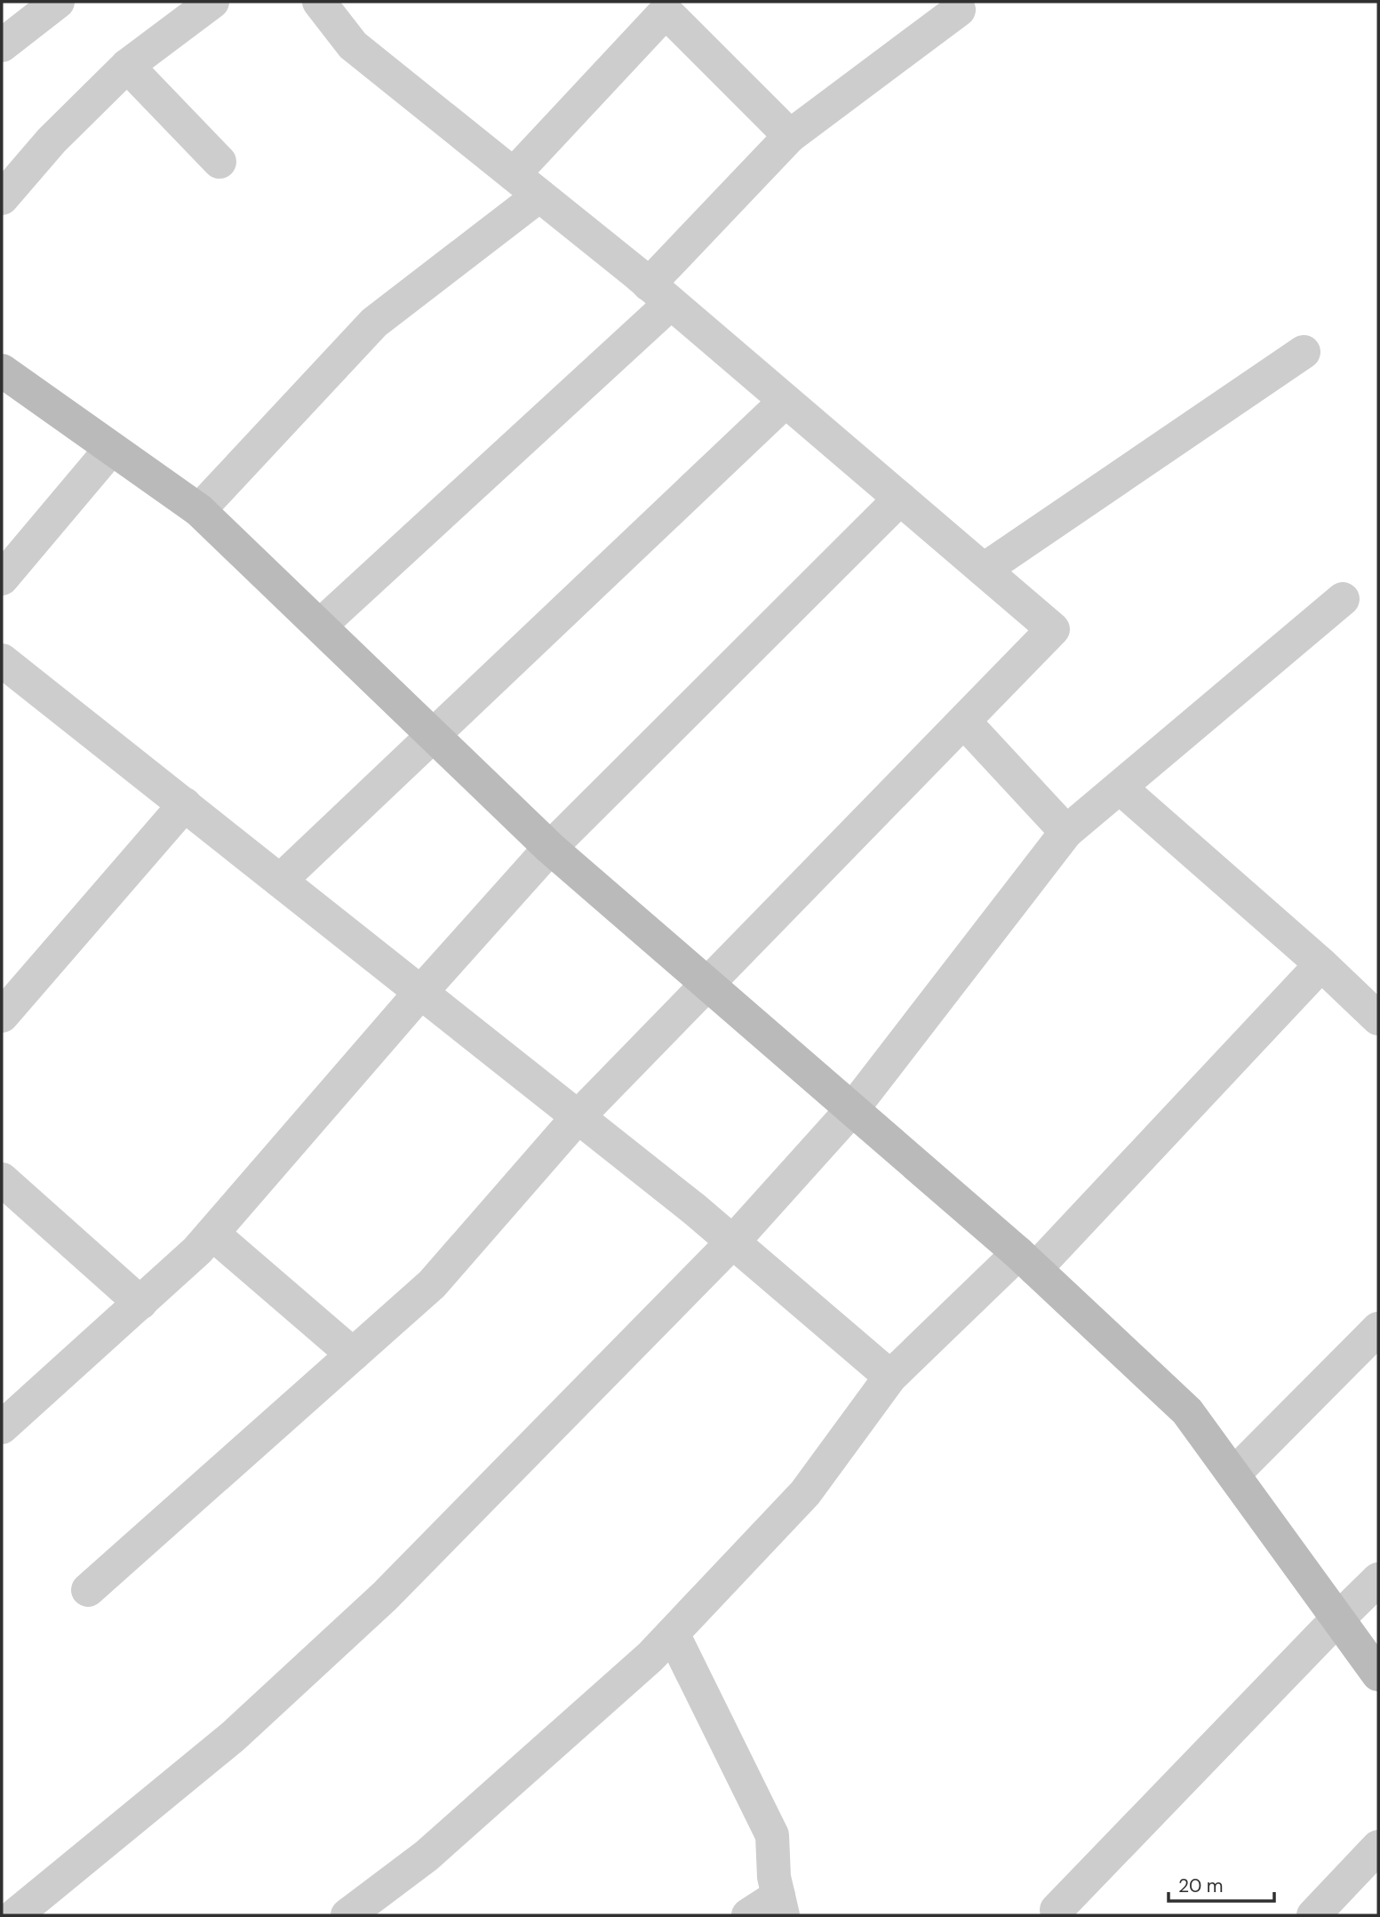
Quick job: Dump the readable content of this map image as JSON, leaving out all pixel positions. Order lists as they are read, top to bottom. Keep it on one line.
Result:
{"scale_bar":"20 m"}
